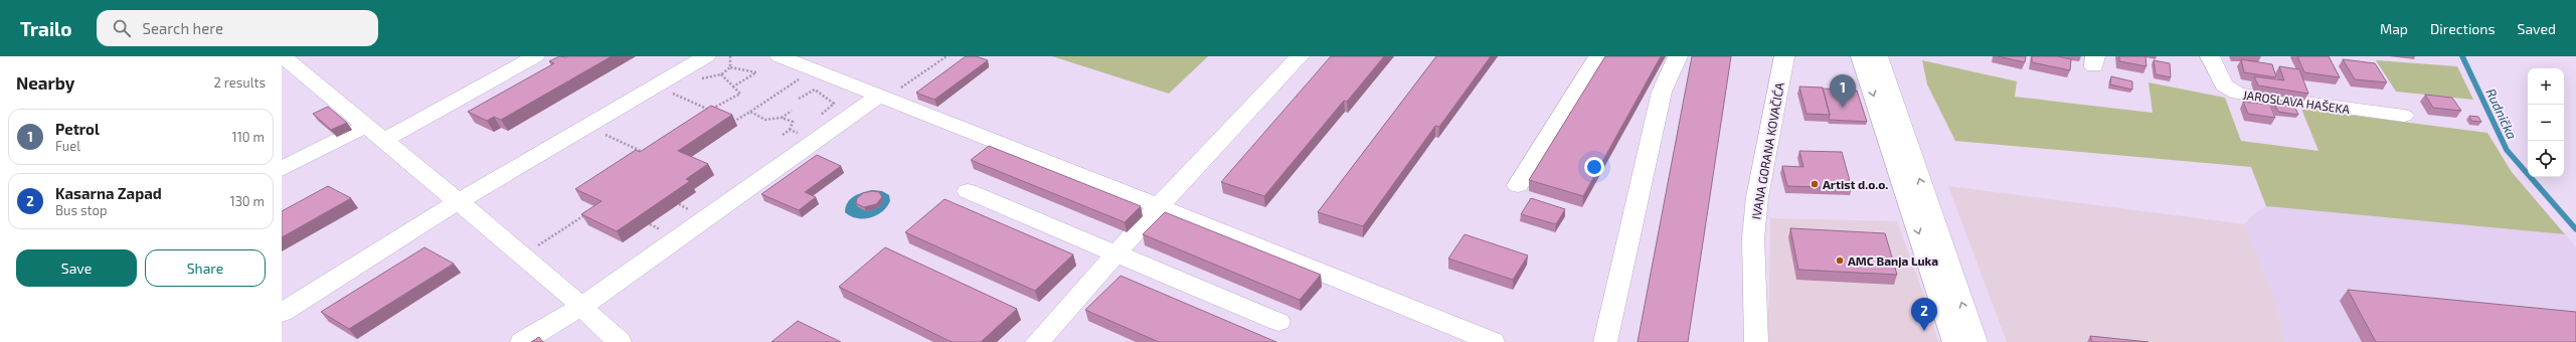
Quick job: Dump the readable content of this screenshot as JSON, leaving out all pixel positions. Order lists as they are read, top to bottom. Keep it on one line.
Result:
{"streets":{"main road":["JAROSLAVA HAŠEKA","IVANA GORANA KOVAČIĆA"]},"water":["Rudnička"],"places":["Artist d.o.o.","AMC Banja Luka"],"page":{"header":"Trailo","search":"Search here","nav":["Map","Directions","Saved"],"heading":["Nearby","2 results"],"map_buttons":["+","−"],"pins":["1","2"],"list":[{"mark":"1","name":"Petrol","note":"Fuel","value":"110 m"},{"mark":"2","name":"Kasarna Zapad","note":"Bus stop","value":"130 m"}],"buttons":["Save","Share"]}}
